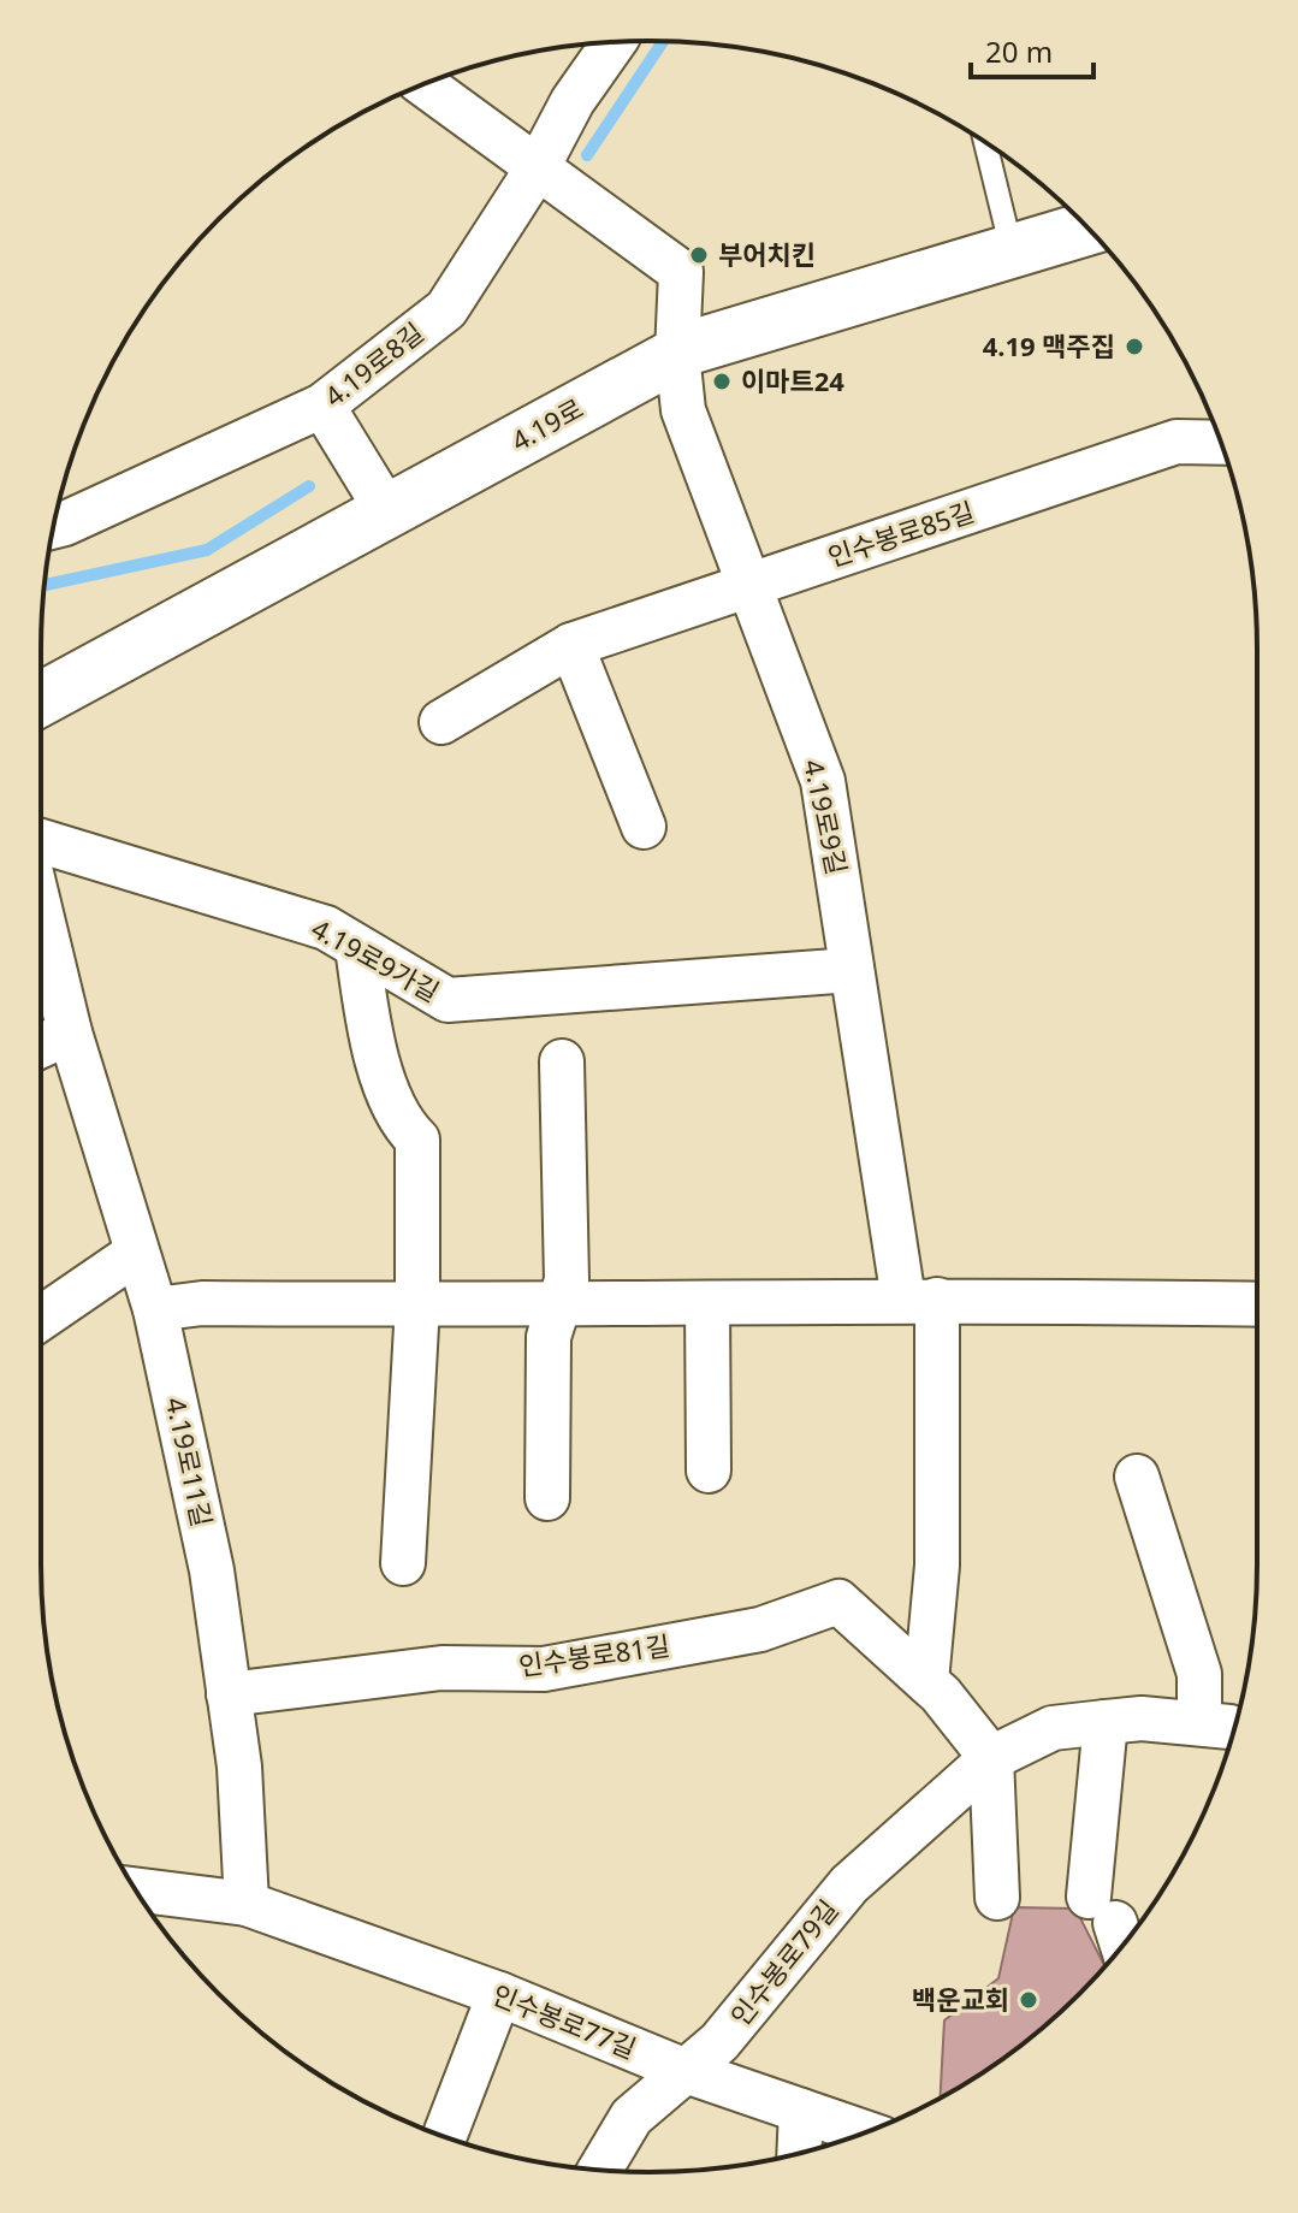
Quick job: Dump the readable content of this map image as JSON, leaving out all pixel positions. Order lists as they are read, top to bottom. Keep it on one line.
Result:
{"streets":{"street":["4.19로8길","4.19로","인수봉로85길","4.19로9길","4.19로9가길","4.19로11길","인수봉로81길","인수봉로79길","인수봉로77길"]},"crossings":[["4.19로","4.19로9길"],["인수봉로85길","4.19로9길"],["4.19로9길","4.19로9가길"],["4.19로11길","인수봉로81길"],["4.19로11길","인수봉로77길"],["인수봉로79길","인수봉로77길"]],"places":["부어치킨","4.19 맥주집","이마트24","백운교회"],"scale_bar":"20 m"}
